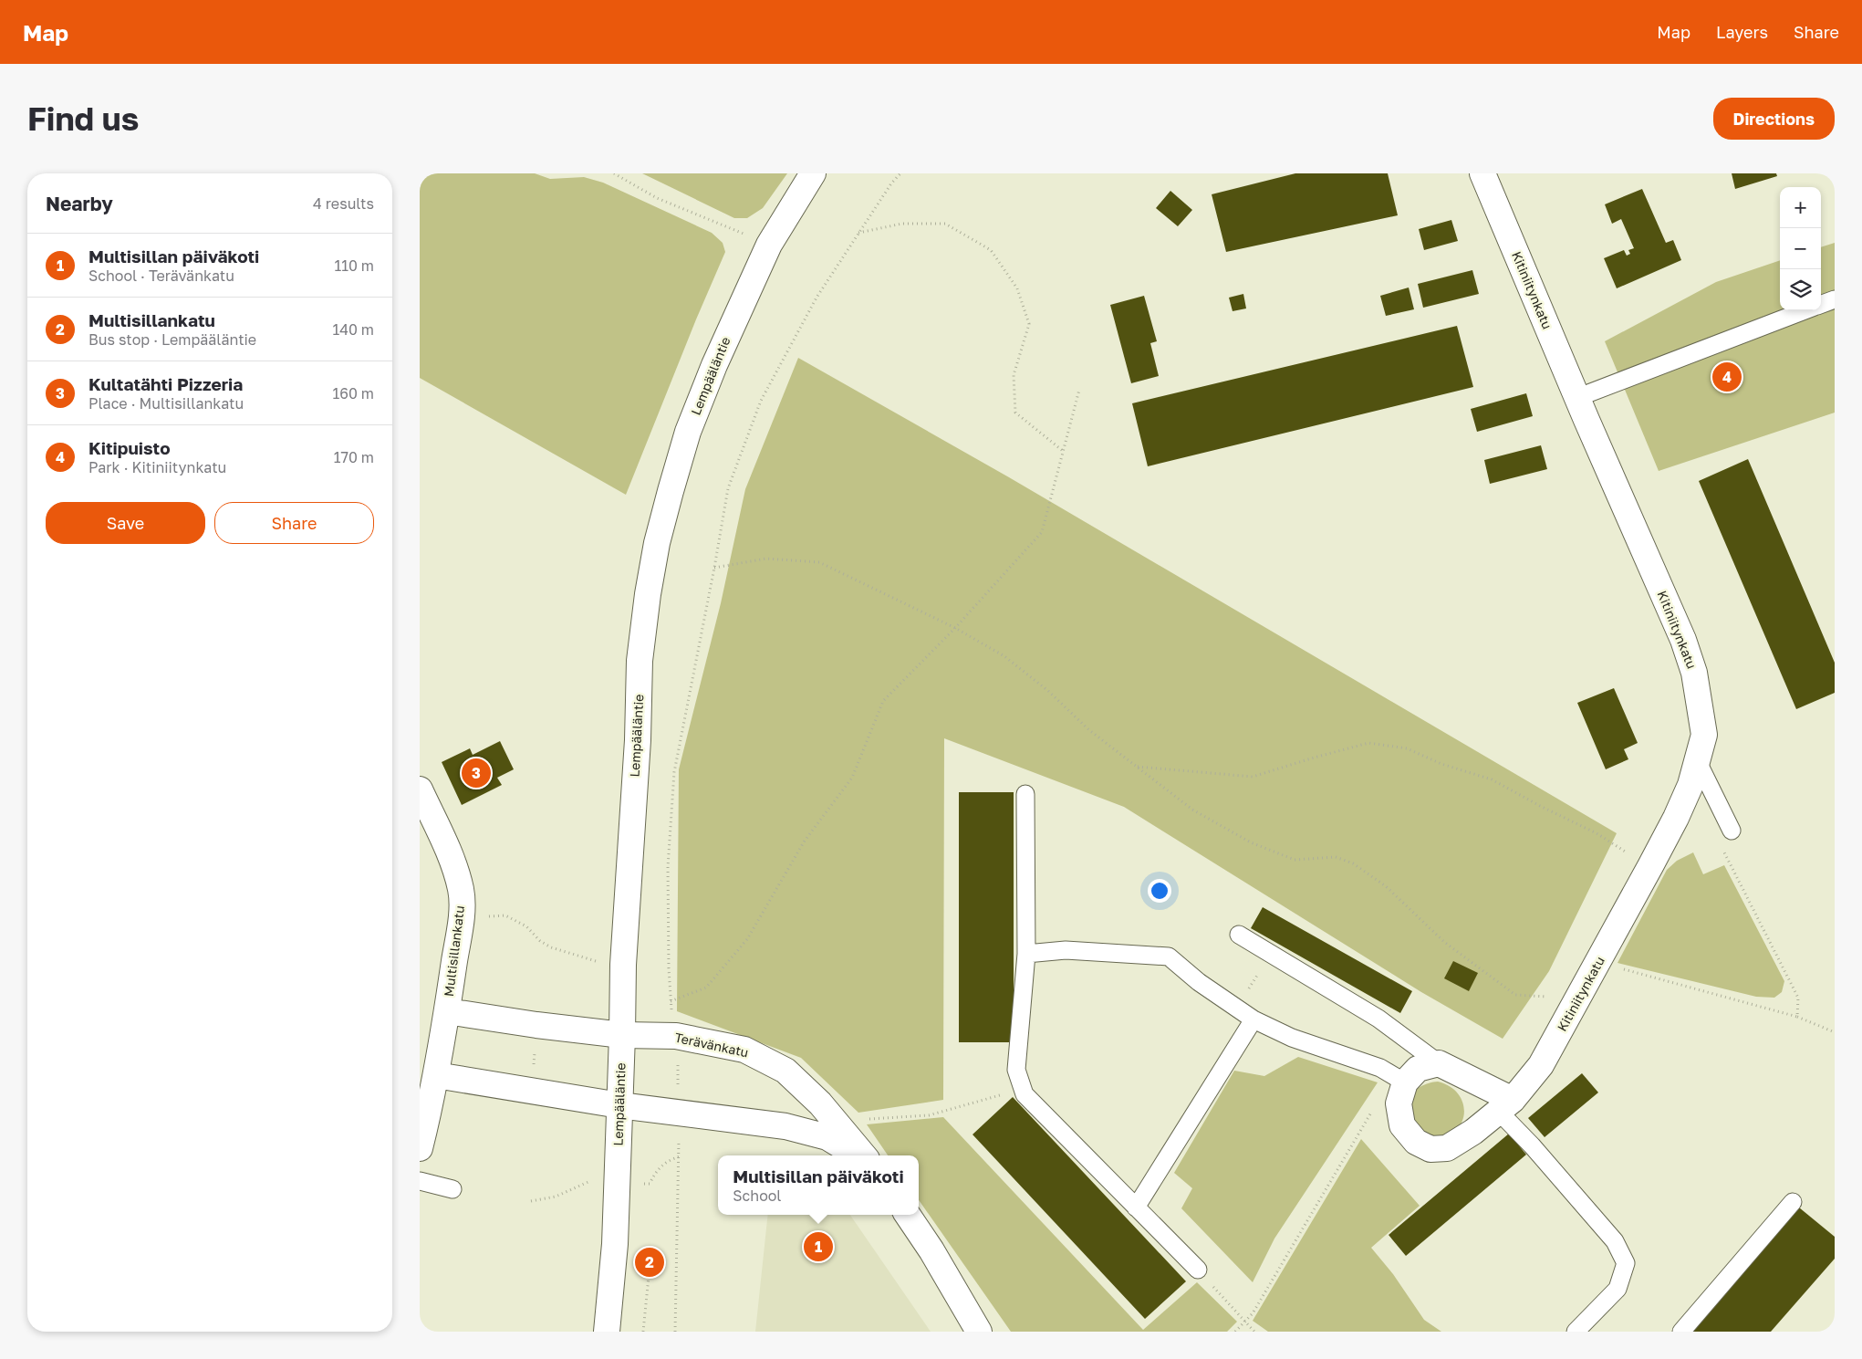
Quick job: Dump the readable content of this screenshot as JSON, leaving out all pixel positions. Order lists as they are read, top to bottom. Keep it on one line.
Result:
{"streets":{"street":["Kitiniitynkatu","Lempääläntie","Multisillankatu","Terävänkatu"]},"crossings":[["Lempääläntie","Multisillankatu"],["Lempääläntie","Terävänkatu"],["Multisillankatu","Terävänkatu"]],"page":{"header":"Map","nav":["Map","Layers","Share"],"buttons":["Directions",["Save","Share"]],"title":"Find us","heading":["Nearby","4 results"],"map_buttons":["+","−"],"list":[{"mark":"1","name":"Multisillan päiväkoti","note":"School · Terävänkatu","value":"110 m"},{"mark":"2","name":"Multisillankatu","note":"Bus stop · Lempääläntie","value":"140 m"},{"mark":"3","name":"Kultatähti Pizzeria","note":"Place · Multisillankatu","value":"160 m"},{"mark":"4","name":"Kitipuisto","note":"Park · Kitiniitynkatu","value":"170 m"}],"pins":["4","3","1","2"],"popup":["Multisillan päiväkoti","School"]}}
